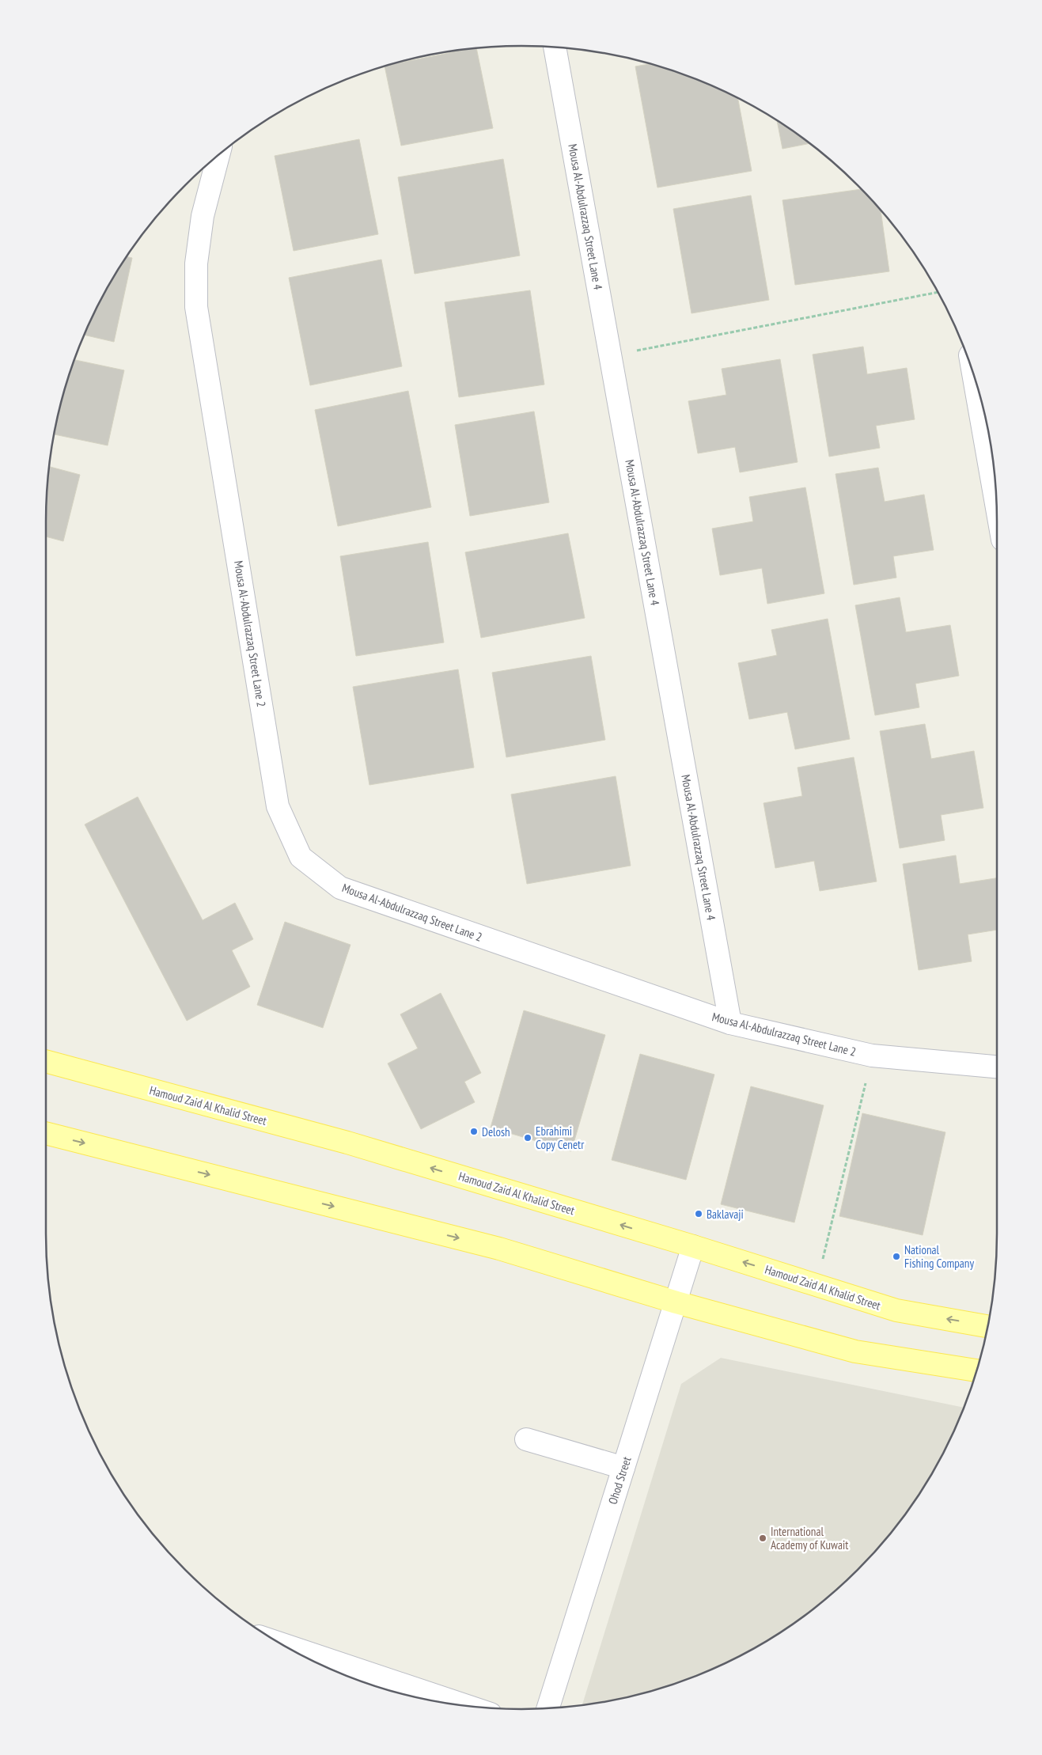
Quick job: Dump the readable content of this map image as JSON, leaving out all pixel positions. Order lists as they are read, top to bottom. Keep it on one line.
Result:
{"streets":{"main road":["Hamoud Zaid Al Khalid Street"],"street":["Mousa Al-Abdulrazzaq Street Lane 4","Mousa Al-Abdulrazzaq Street Lane 2","Ohod Street"]},"crossings":[["Mousa Al-Abdulrazzaq Street Lane 4","Mousa Al-Abdulrazzaq Street Lane 2"],["Hamoud Zaid Al Khalid Street","Ohod Street"]],"places":["Delosh","Ebrahimi Copy Cenetr","Baklavaji","National Fishing Company","International Academy of Kuwait"]}
